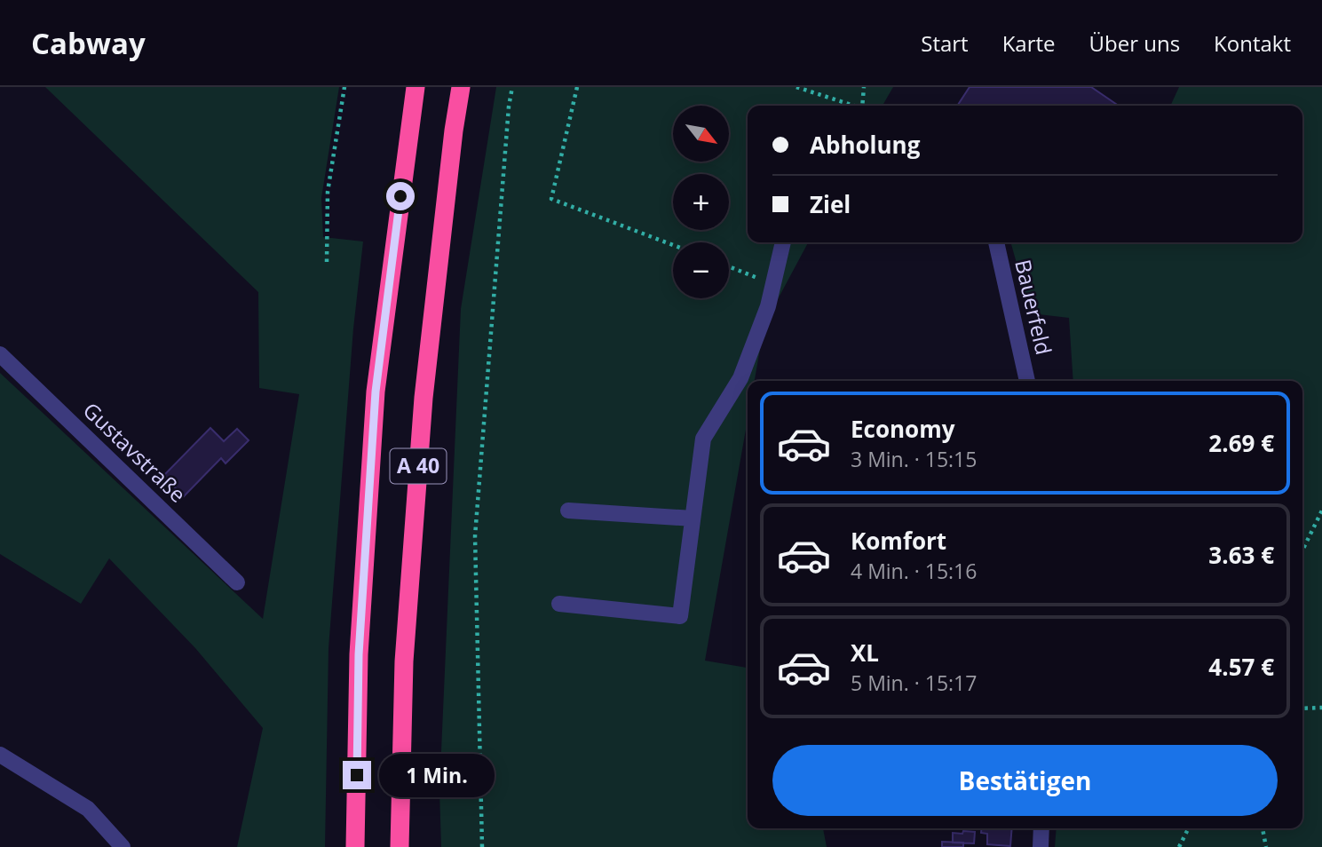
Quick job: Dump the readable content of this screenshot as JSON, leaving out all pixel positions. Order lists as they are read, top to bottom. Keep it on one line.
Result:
{"streets":{"highway":["A 40"],"street":["Bauerfeld","Gustavstraße"]},"north":"bottom right","page":{"header":"Cabway","nav":["Start","Karte","Über uns","Kontakt"],"map_buttons":["+","−"],"banner":["Abholung","Ziel"],"list":[{"name":"Economy","note":"3 Min. · 15:15","value":"2.69 €"},{"name":"Komfort","note":"4 Min. · 15:16","value":"3.63 €"},{"name":"XL","note":"5 Min. · 15:17","value":"4.57 €"}],"buttons":"Bestätigen","bubble":"1 Min."}}
